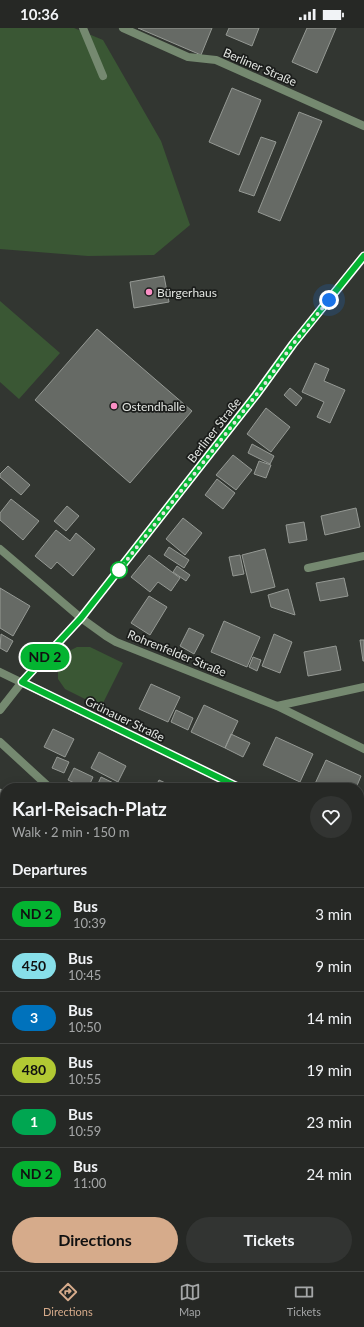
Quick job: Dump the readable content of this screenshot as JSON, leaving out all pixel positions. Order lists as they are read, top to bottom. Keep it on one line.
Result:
{"streets":{"street":["Berliner Straße","Rohrenfelder Straße","Grünauer Straße"]},"crossings":[["Berliner Straße","Rohrenfelder Straße"],["Berliner Straße","Grünauer Straße"]],"places":["Bürgerhaus","Ostendhalle"],"page":{"status":"10:36","on_map":"ND 2","heading":[["Karl-Reisach-Platz","Walk · 2 min · 150 m"],"Departures"],"list":[{"mark":"ND 2","name":"Bus","note":"10:39","value":"3 min"},{"mark":"450","name":"Bus","note":"10:45","value":"9 min"},{"mark":"3","name":"Bus","note":"10:50","value":"14 min"},{"mark":"480","name":"Bus","note":"10:55","value":"19 min"},{"mark":"1","name":"Bus","note":"10:59","value":"23 min"},{"mark":"ND 2","name":"Bus","note":"11:00","value":"24 min"}],"buttons":["Directions","Tickets"],"tabs":["Directions","Map","Tickets"]}}
